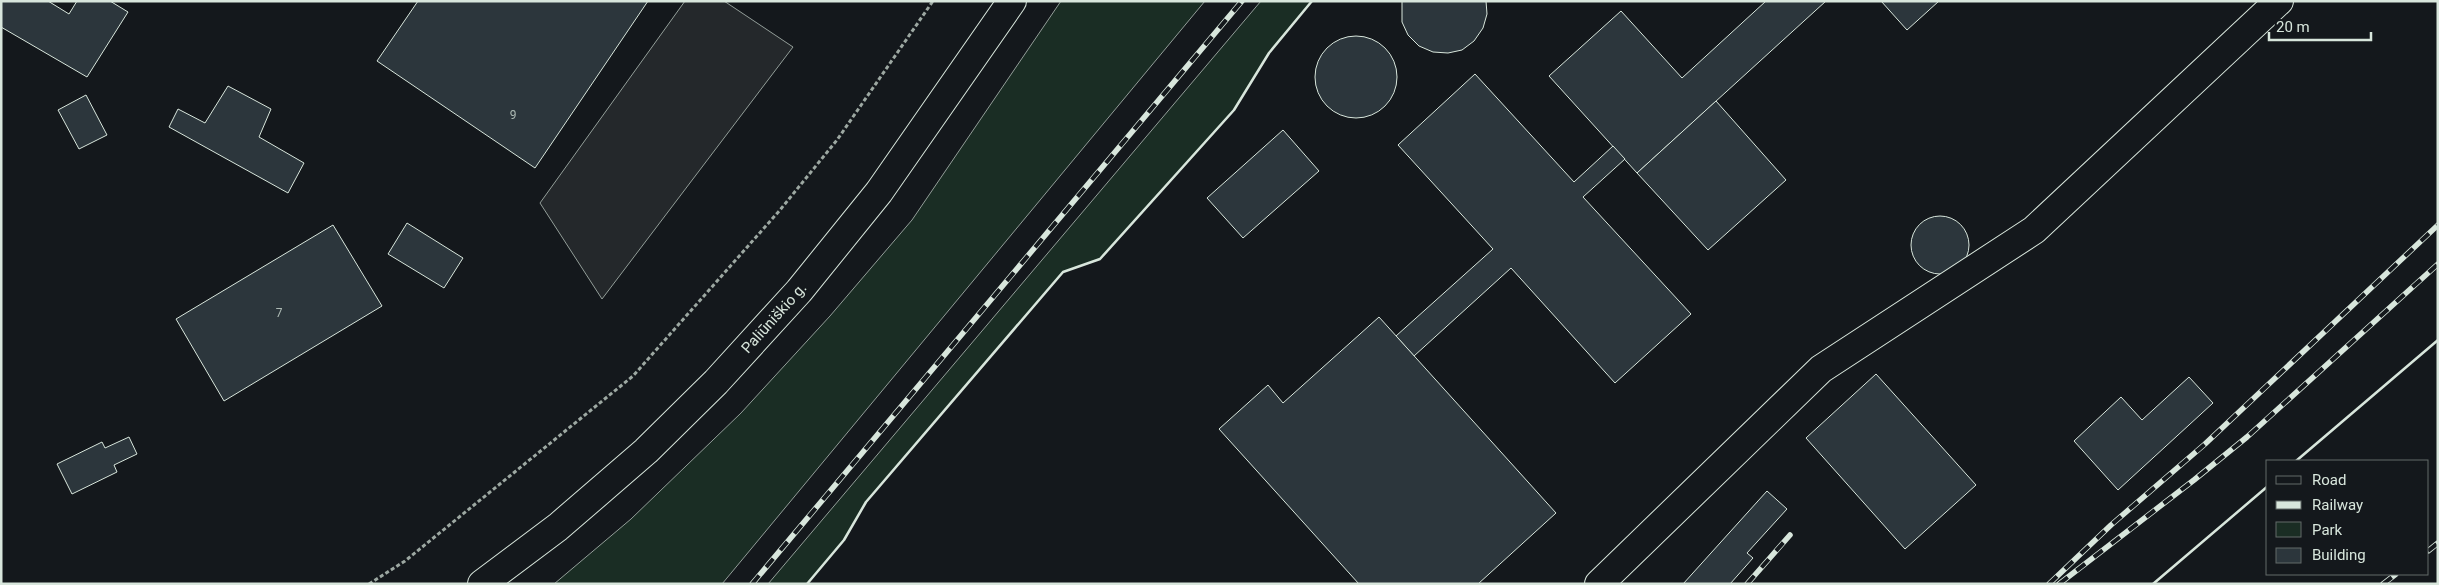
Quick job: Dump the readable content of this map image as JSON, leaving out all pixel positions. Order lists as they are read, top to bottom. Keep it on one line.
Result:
{"streets":{"street":["Paliūniškio g."]},"house_numbers":["9","7"],"legend":["Road","Railway","Park","Building"],"scale_bar":"20 m"}
